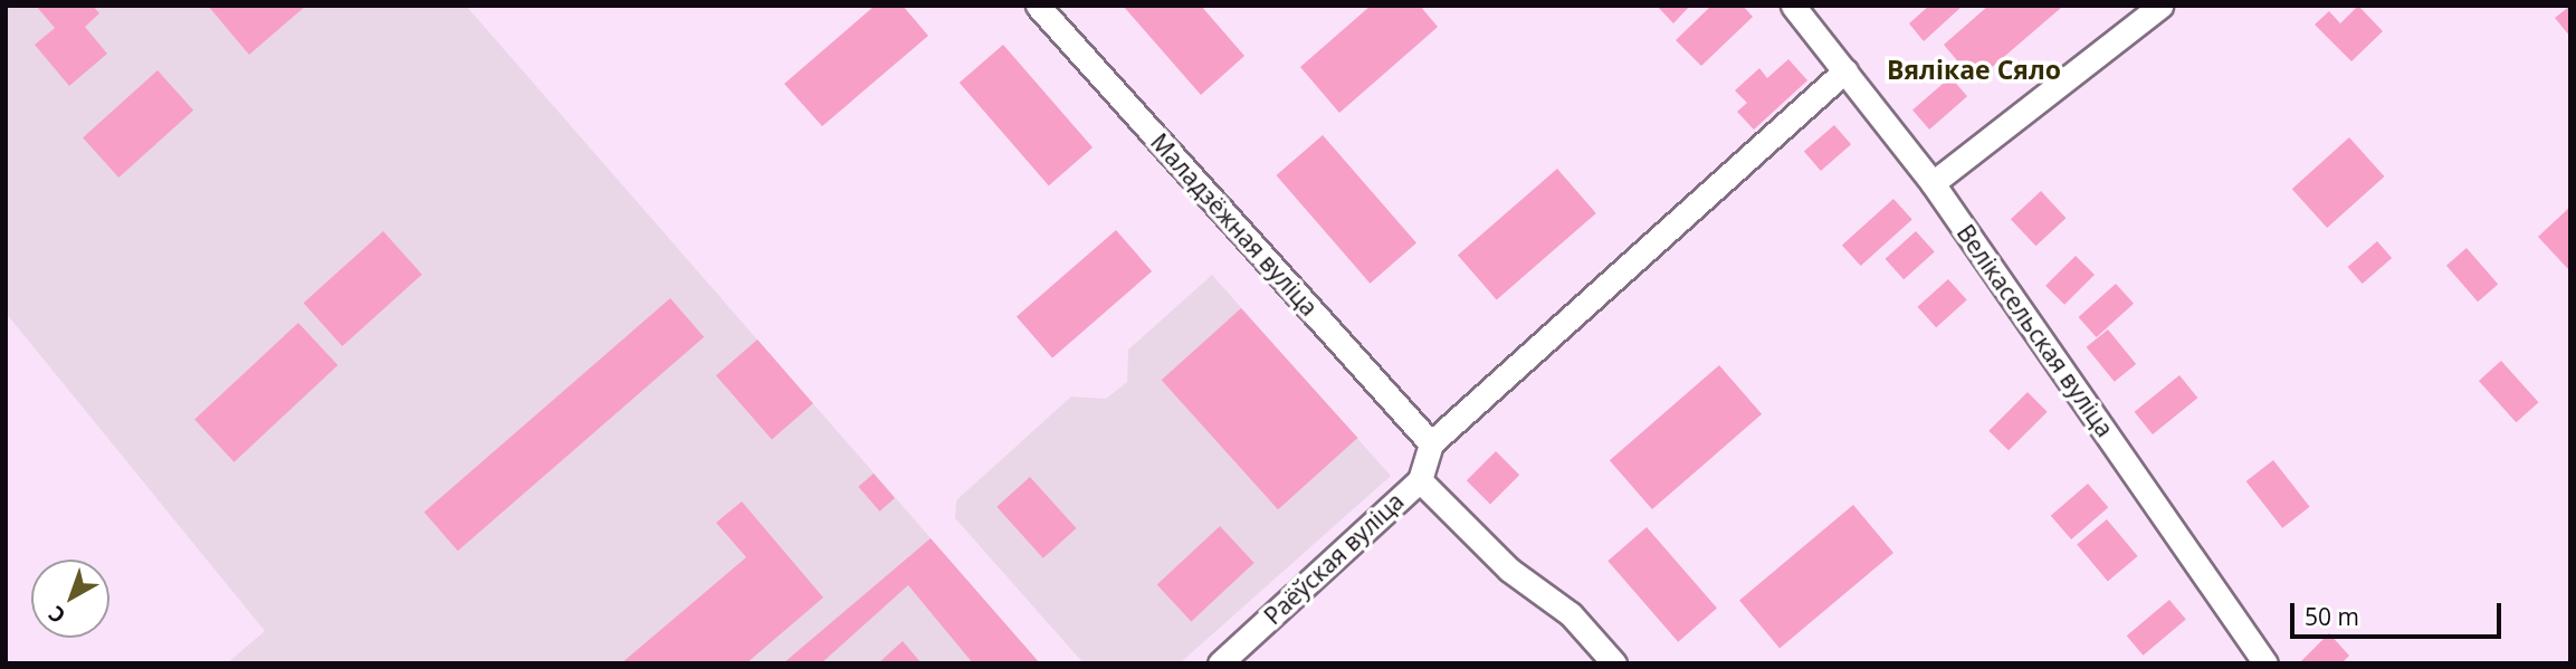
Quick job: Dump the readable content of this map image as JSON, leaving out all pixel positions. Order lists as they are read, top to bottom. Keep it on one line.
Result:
{"streets":{"street":["Маладзёжная вуліца","Велікасельская вуліца","Раёўская вуліца"]},"crossings":[["Маладзёжная вуліца","Раёўская вуліца"]],"districts":["Вялікае Сяло"],"scale_bar":"50 m","north":"bottom left"}
